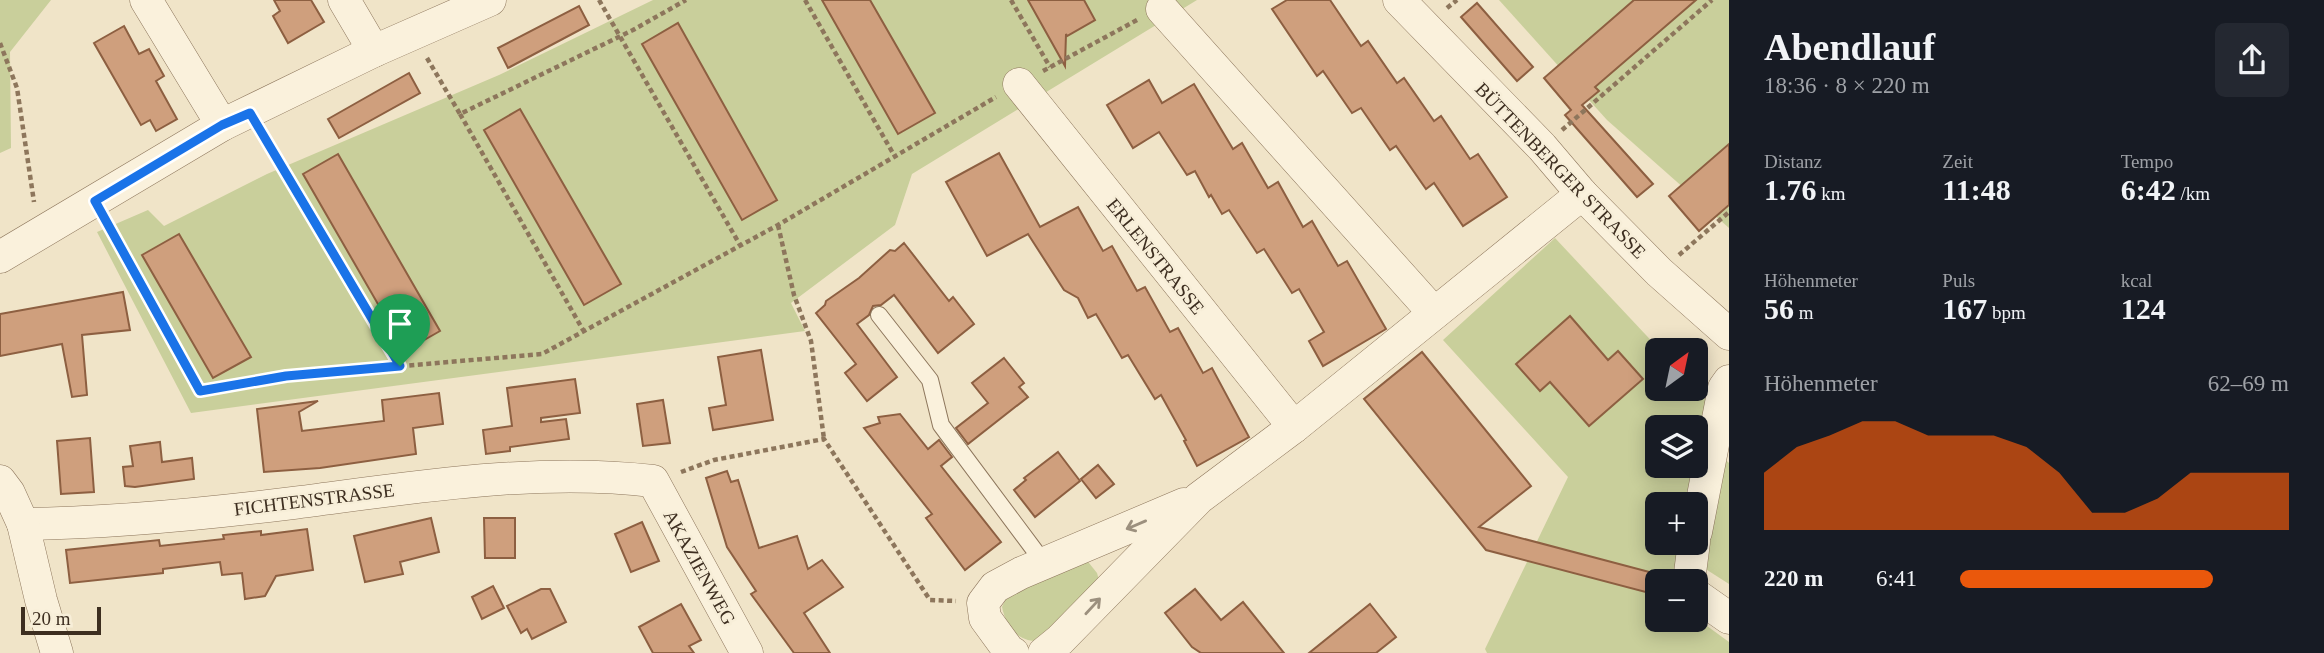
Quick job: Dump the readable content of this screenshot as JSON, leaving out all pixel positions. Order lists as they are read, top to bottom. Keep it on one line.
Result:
{"streets":{"street":["BÜTTENBERGER STRASSE","ERLENSTRASSE","FICHTENSTRASSE","AKAZIENWEG"]},"crossings":[["FICHTENSTRASSE","AKAZIENWEG"]],"scale_bar":"20 m","north":"top right","page":{"heading":["Abendlauf","18:36 · 8 × 220 m"],"stats":[["Distanz","1.76 km"],["Zeit","11:48"],["Tempo","6:42 /km"],["Höhenmeter","56 m"],["Puls","167 bpm"],["kcal","124"]],"map_buttons":["+","−"],"chart":["Höhenmeter","62–69 m"],"list":[{"name":"220 m","note":"6:41"}],"scale":"20 m"}}
